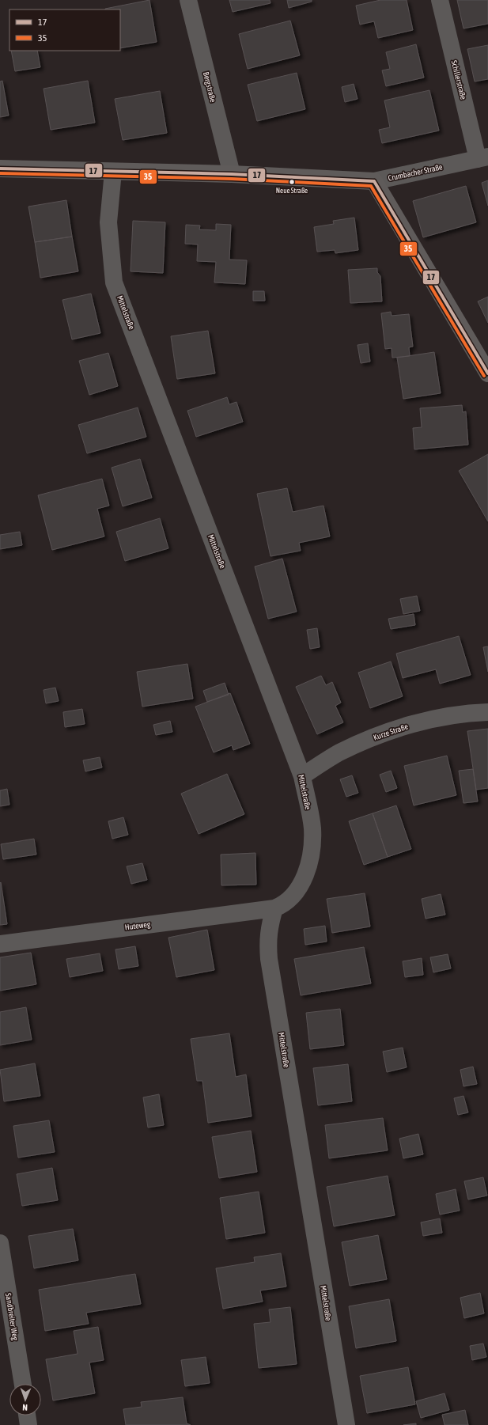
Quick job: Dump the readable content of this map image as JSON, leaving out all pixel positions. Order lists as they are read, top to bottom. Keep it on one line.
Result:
{"streets":{"street":["Schillerstraße","Bergstraße","Crumbacher Straße","Mittelstraße","Kurze Straße","Huteweg","Sandbreiter Weg"]},"crossings":[["Schillerstraße","Crumbacher Straße"],["Bergstraße","Crumbacher Straße"],["Crumbacher Straße","Mittelstraße"],["Mittelstraße","Kurze Straße"],["Mittelstraße","Huteweg"]],"places":["Neue Straße"],"lines":["transit line 17","transit line 35"],"legend":["17","35"],"north":"bottom"}
